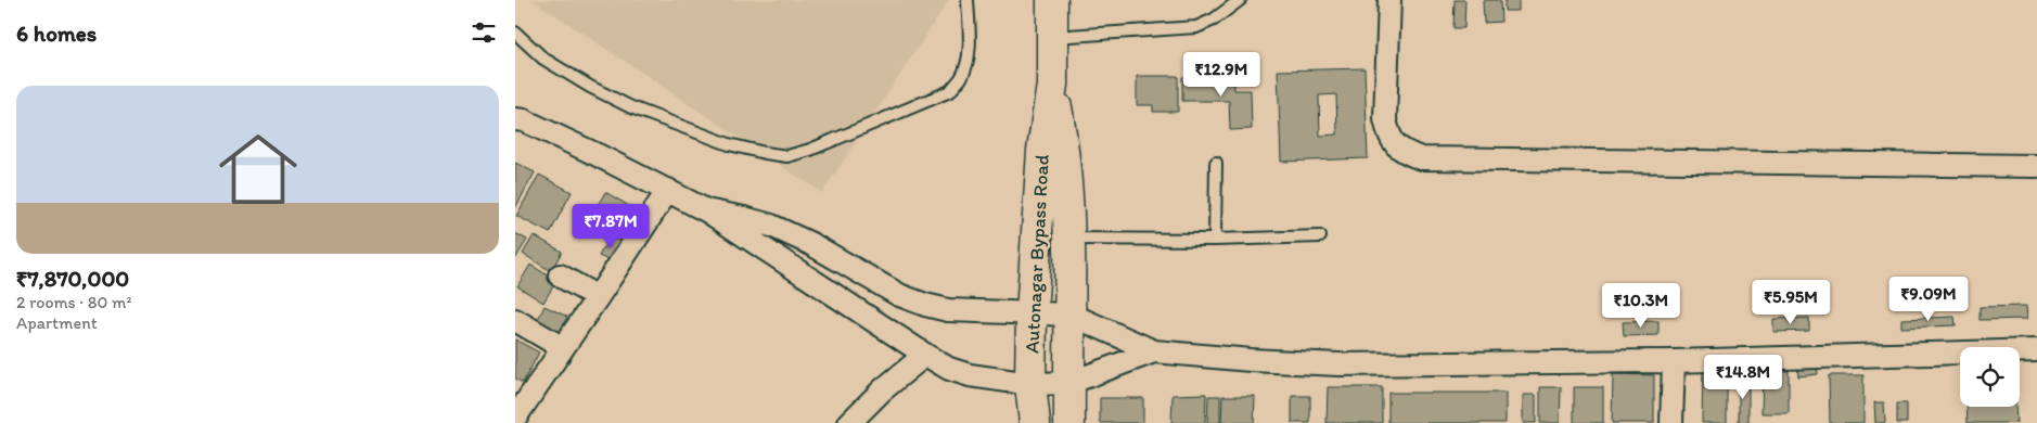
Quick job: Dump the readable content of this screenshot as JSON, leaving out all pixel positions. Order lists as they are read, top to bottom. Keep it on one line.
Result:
{"streets":{"main road":["Autonagar Bypass Road"]},"page":{"heading":"6 homes","price":["₹12.9M","₹7.87M","₹9.09M","₹5.95M","₹10.3M","₹14.8M"],"list":[{"name":"₹7,870,000","note":"2 rooms · 80 m² · Apartment"}]}}
